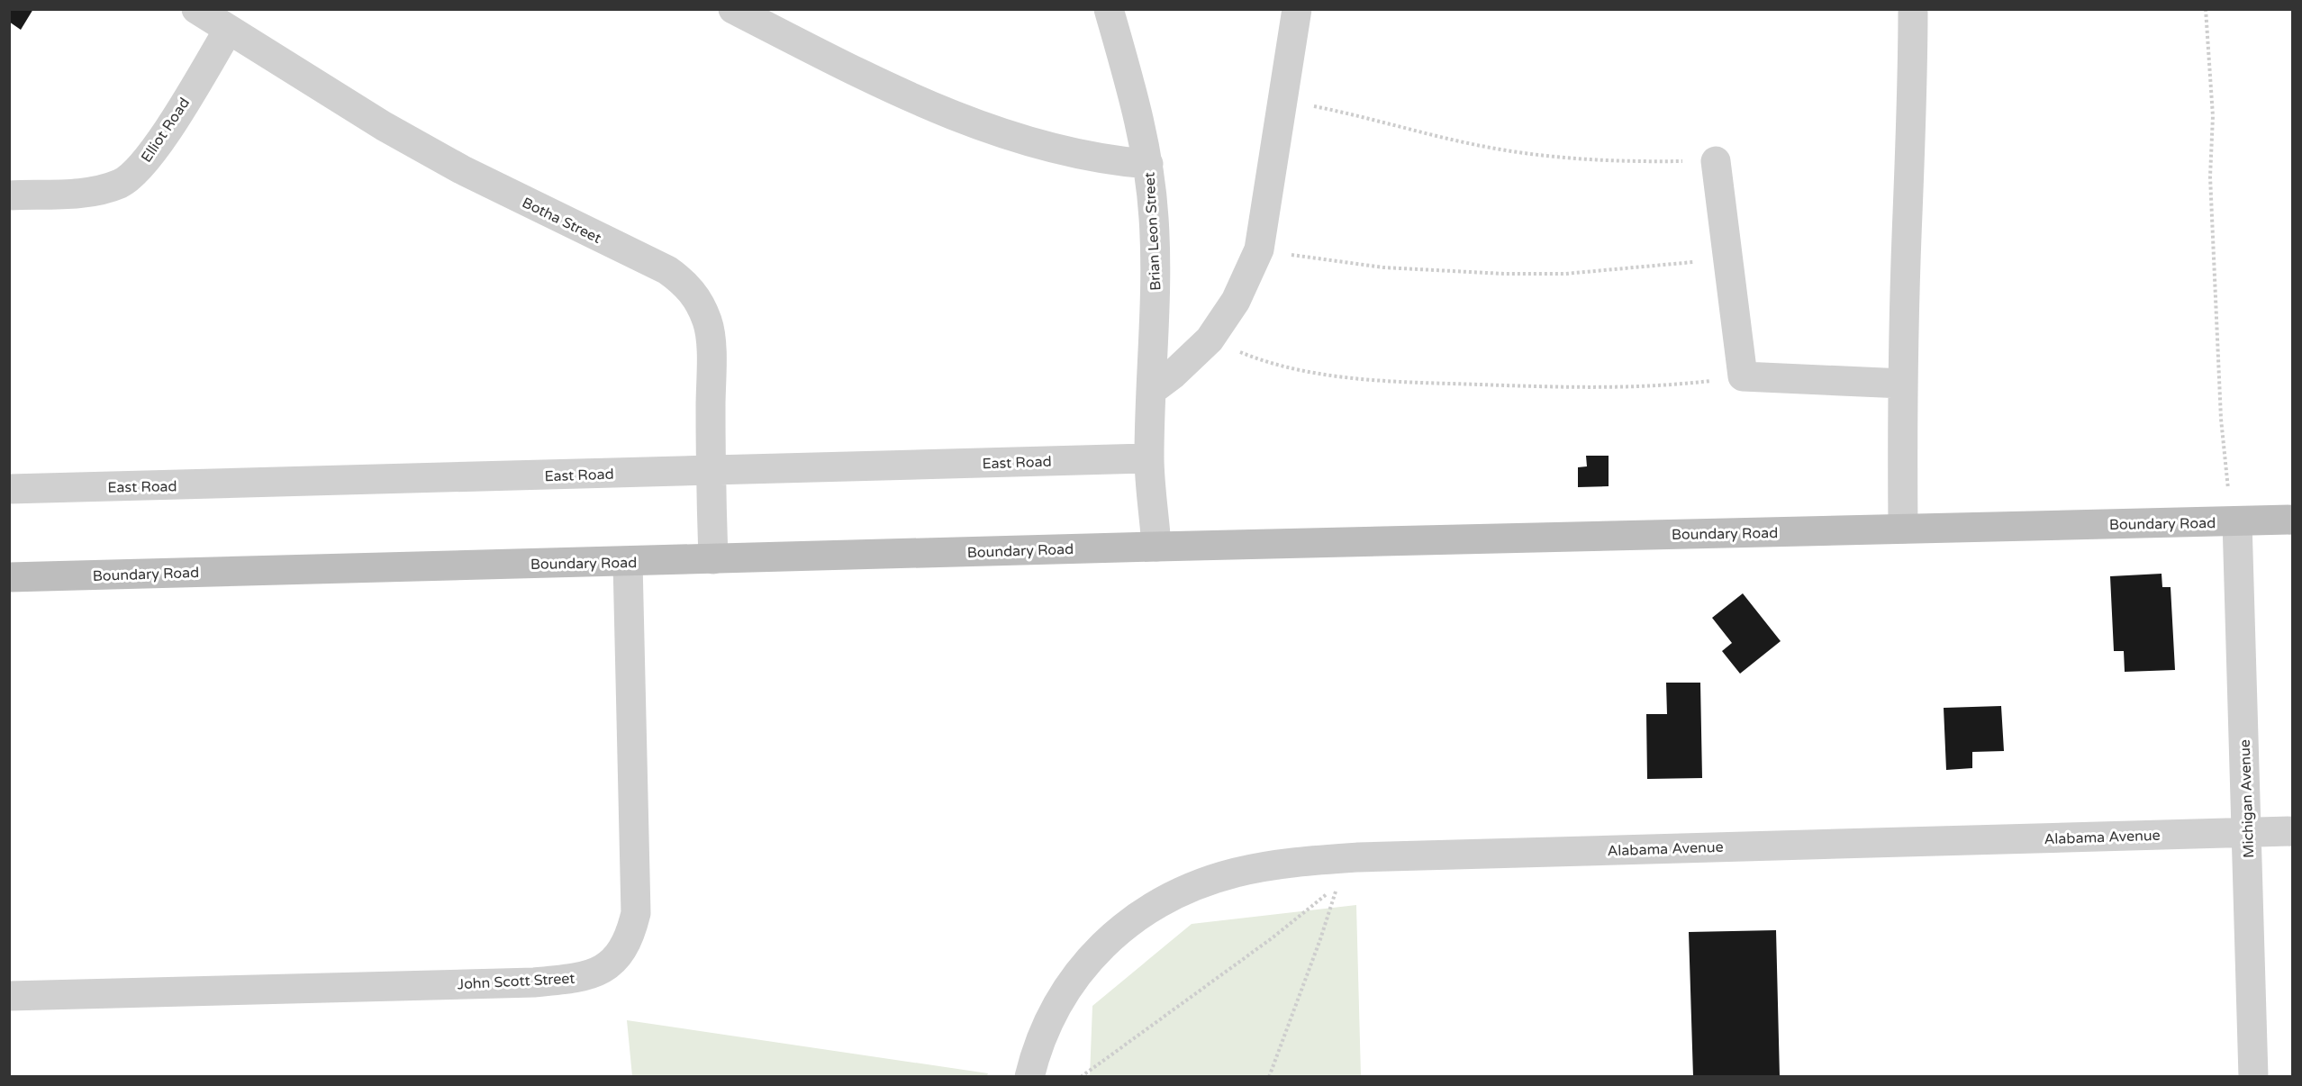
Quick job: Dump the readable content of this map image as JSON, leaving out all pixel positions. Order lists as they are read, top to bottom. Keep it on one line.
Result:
{"streets":{"street":["Elliot Road","Botha Street","Brian Leon Street","East Road","Boundary Road","Michigan Avenue","Alabama Avenue","John Scott Street"]},"crossings":[["Elliot Road","Botha Street"],["Botha Street","East Road"],["Botha Street","Boundary Road"],["Brian Leon Street","East Road"],["Boundary Road","Michigan Avenue"],["Boundary Road","John Scott Street"],["Michigan Avenue","Alabama Avenue"]]}
